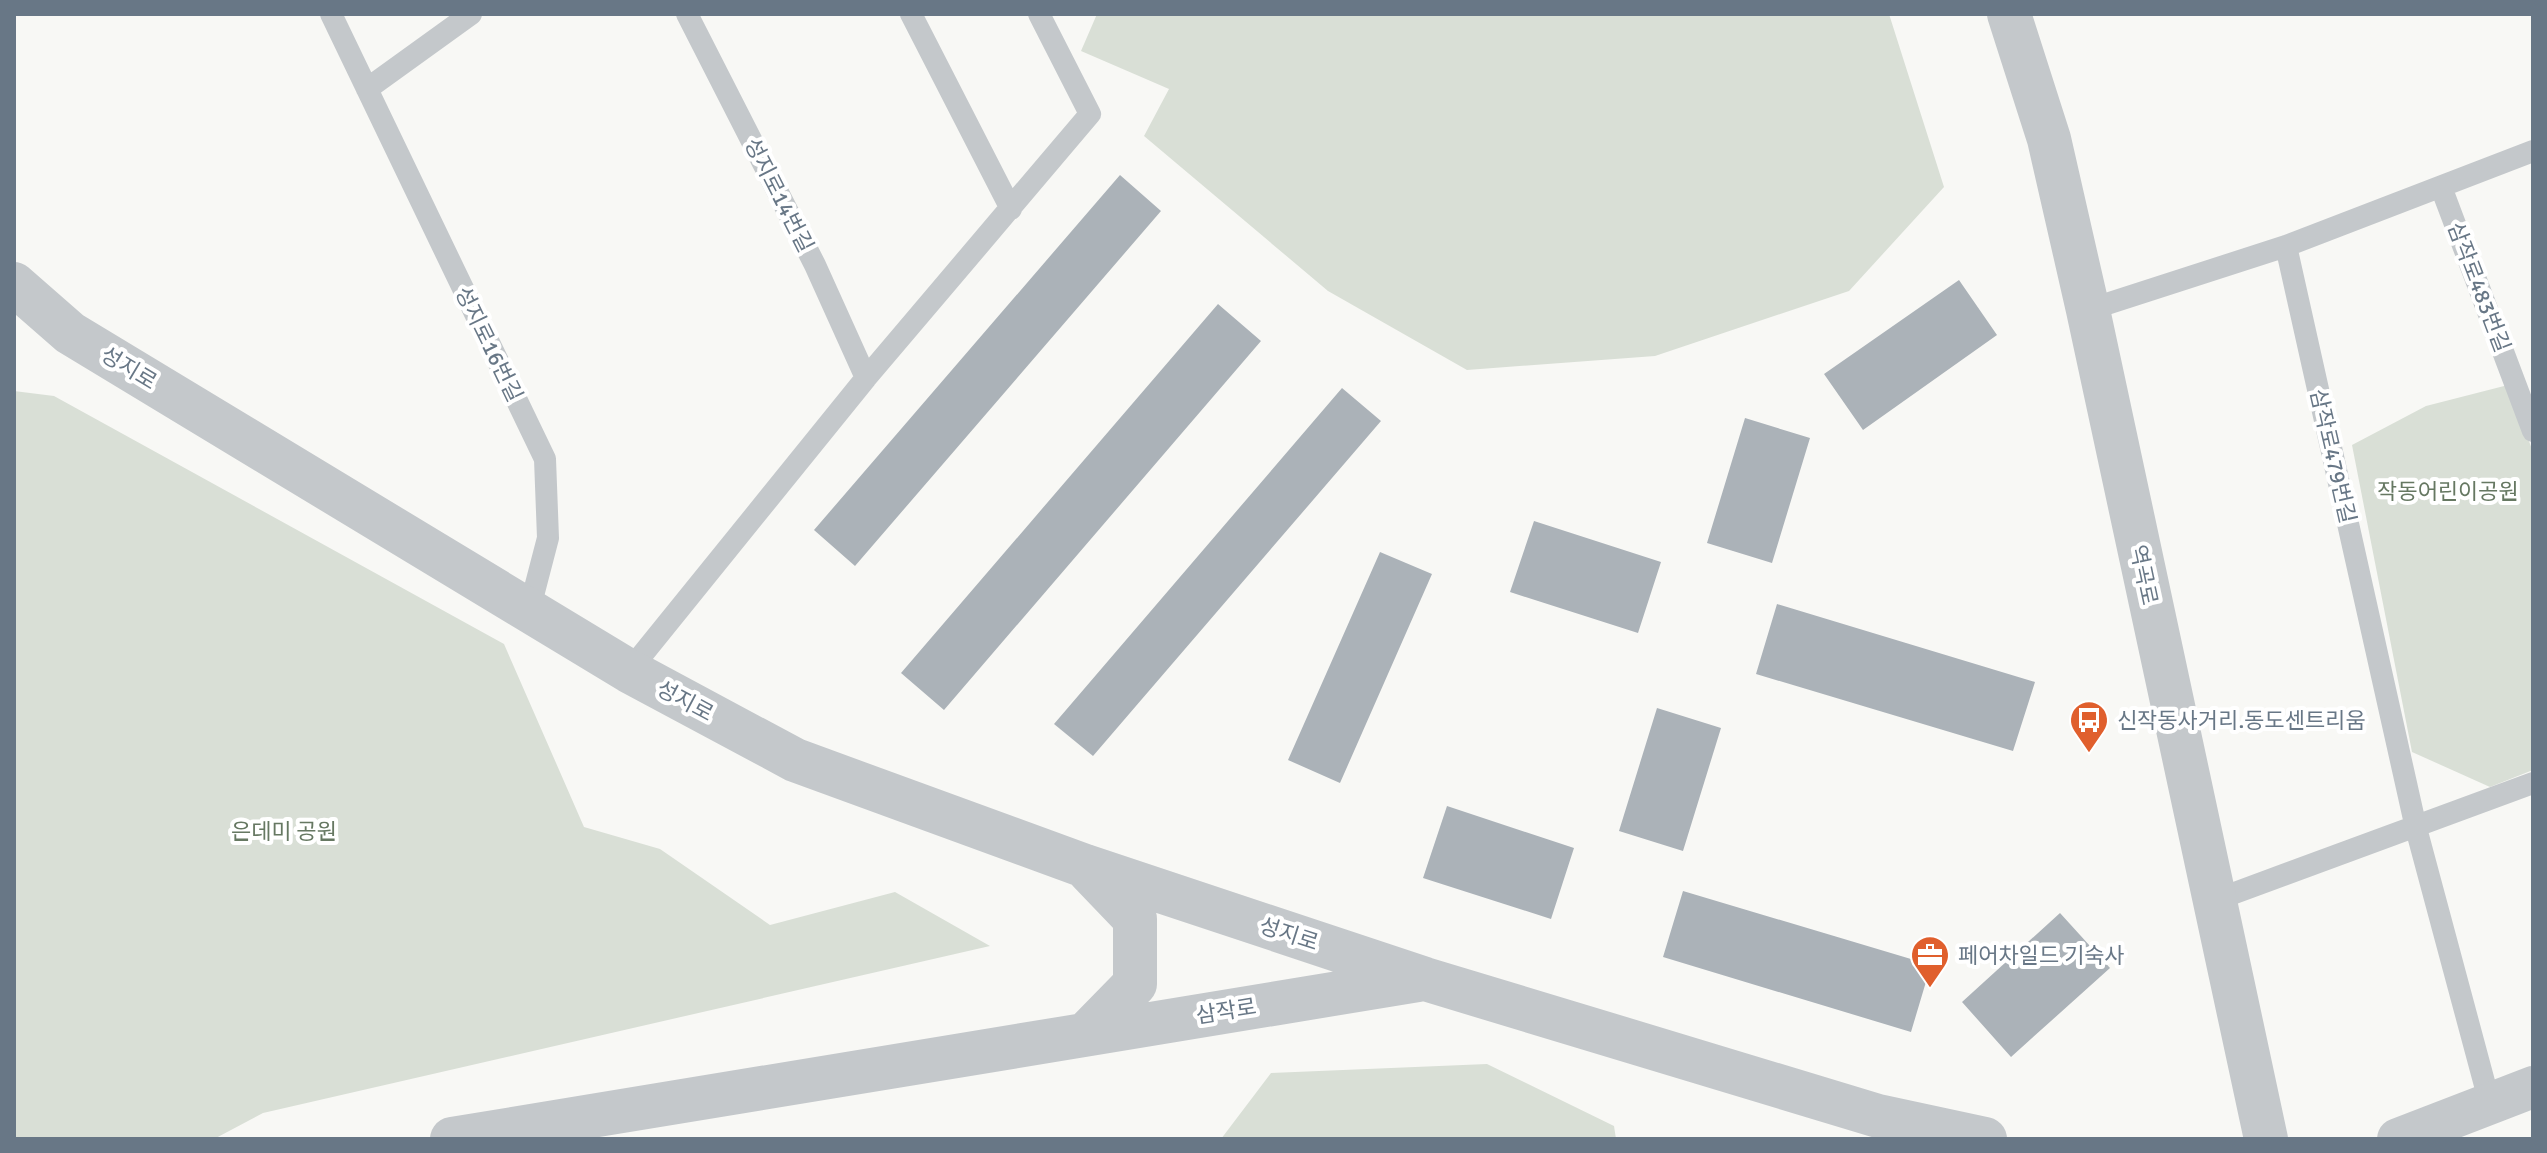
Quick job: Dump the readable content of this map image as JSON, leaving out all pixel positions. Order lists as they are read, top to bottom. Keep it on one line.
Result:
{"streets":{"street":["성지로","역곡로","삼작로"],"lane":["성지로14번길","삼작로483번길","성지로16번길","삼작로479번길"]},"crossings":[["성지로16번길","성지로"],["성지로","삼작로"]],"parks":["작동어린이공원","은데미 공원"],"places":{"bus stop":["신작동사거리.동도센트리움"],"office":["페어차일드 기숙사"]}}
